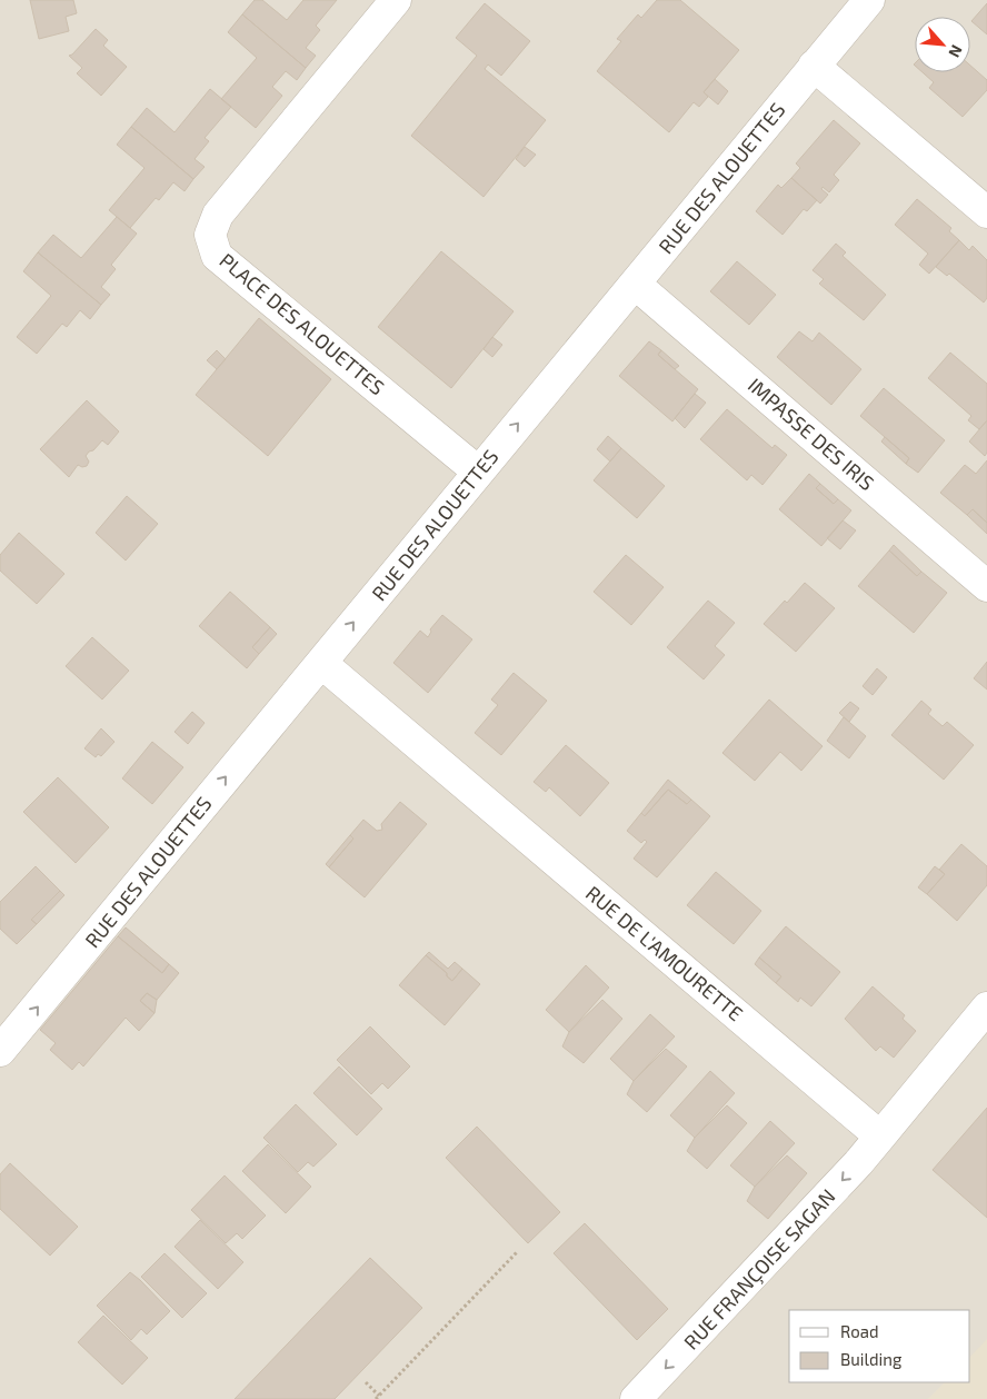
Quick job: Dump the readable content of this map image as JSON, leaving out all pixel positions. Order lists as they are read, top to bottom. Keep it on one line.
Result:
{"streets":{"street":["RUE DES ALOUETTES","PLACE DES ALOUETTES","IMPASSE DES IRIS","RUE DE L'AMOURETTE","RUE FRANÇOISE SAGAN"]},"crossings":[["RUE DES ALOUETTES","PLACE DES ALOUETTES"],["RUE DES ALOUETTES","IMPASSE DES IRIS"],["RUE DES ALOUETTES","RUE DE L'AMOURETTE"],["RUE DE L'AMOURETTE","RUE FRANÇOISE SAGAN"]],"one_way":["RUE DES ALOUETTES","RUE FRANÇOISE SAGAN"],"legend":["Road","Building"],"north":"bottom right"}
